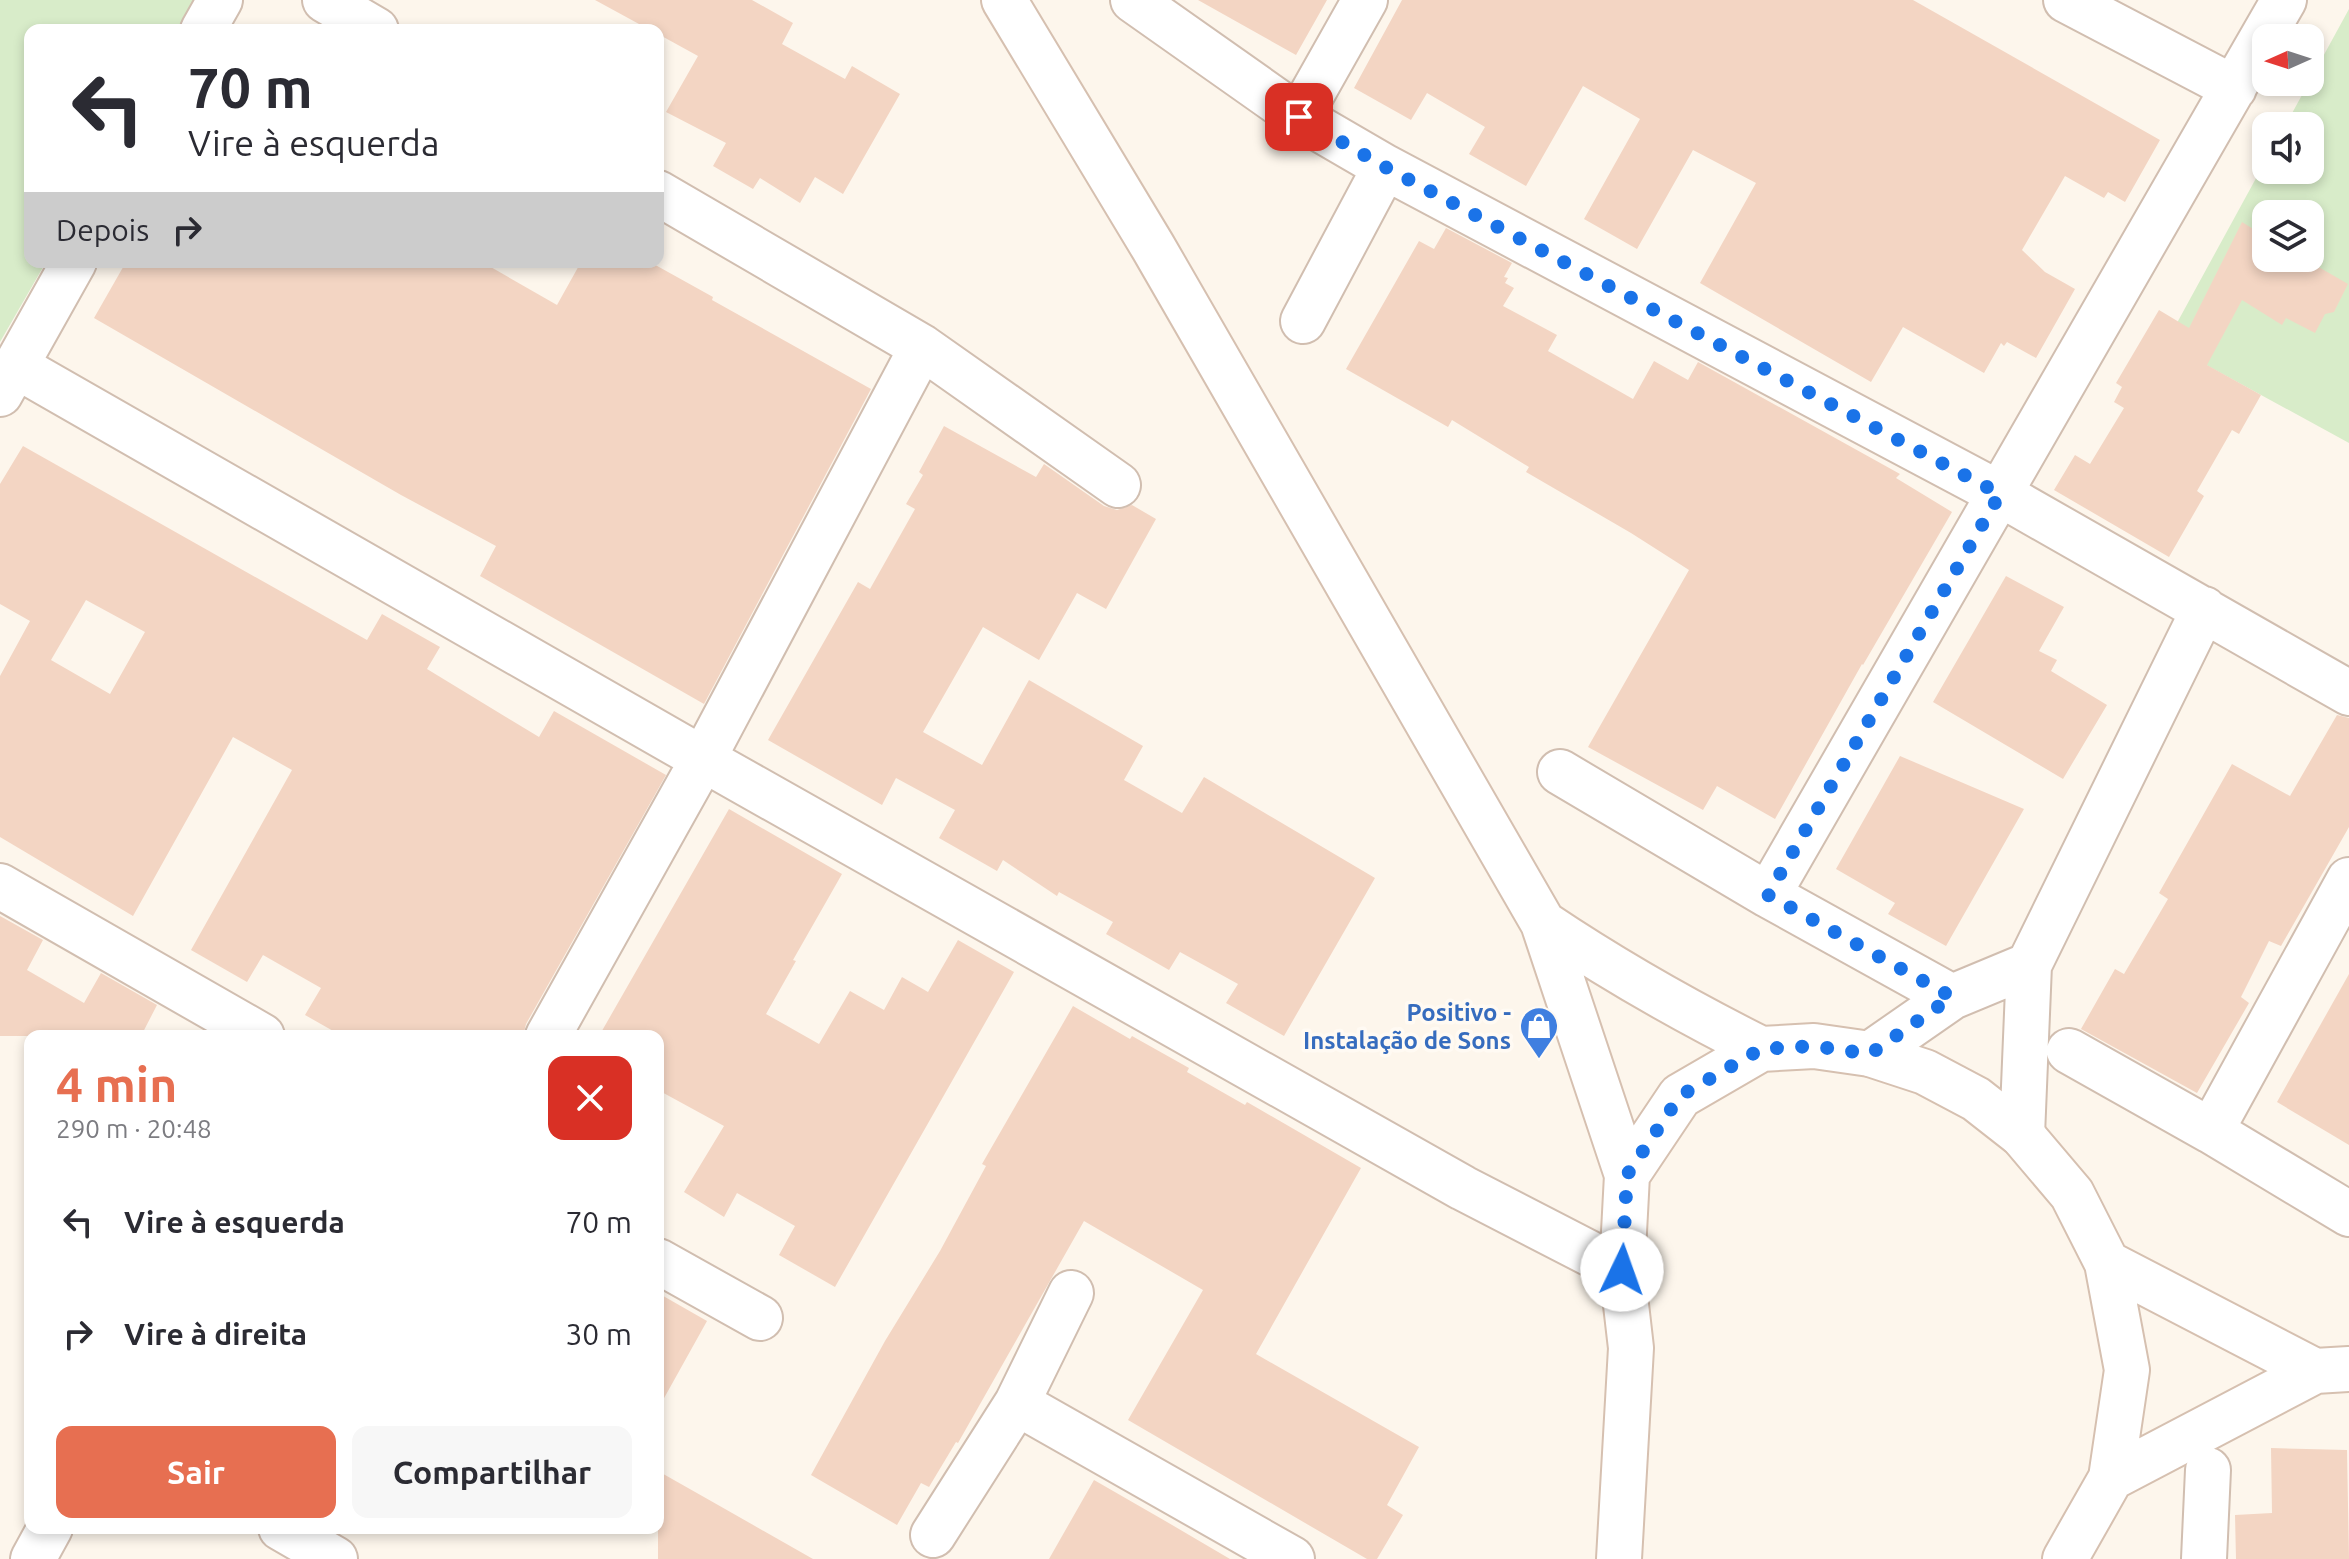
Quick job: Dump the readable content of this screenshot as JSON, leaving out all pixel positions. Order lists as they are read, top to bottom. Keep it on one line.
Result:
{"places":{"shop":["Positivo - Instalação de Sons"]},"north":"left","page":{"turn":["70 m","Vire à esquerda"],"then":"Depois","heading":["4 min","290 m · 20:48"],"list":[{"name":"Vire à esquerda","value":"70 m"},{"name":"Vire à direita","value":"30 m"}],"buttons":["Sair","Compartilhar"]}}
